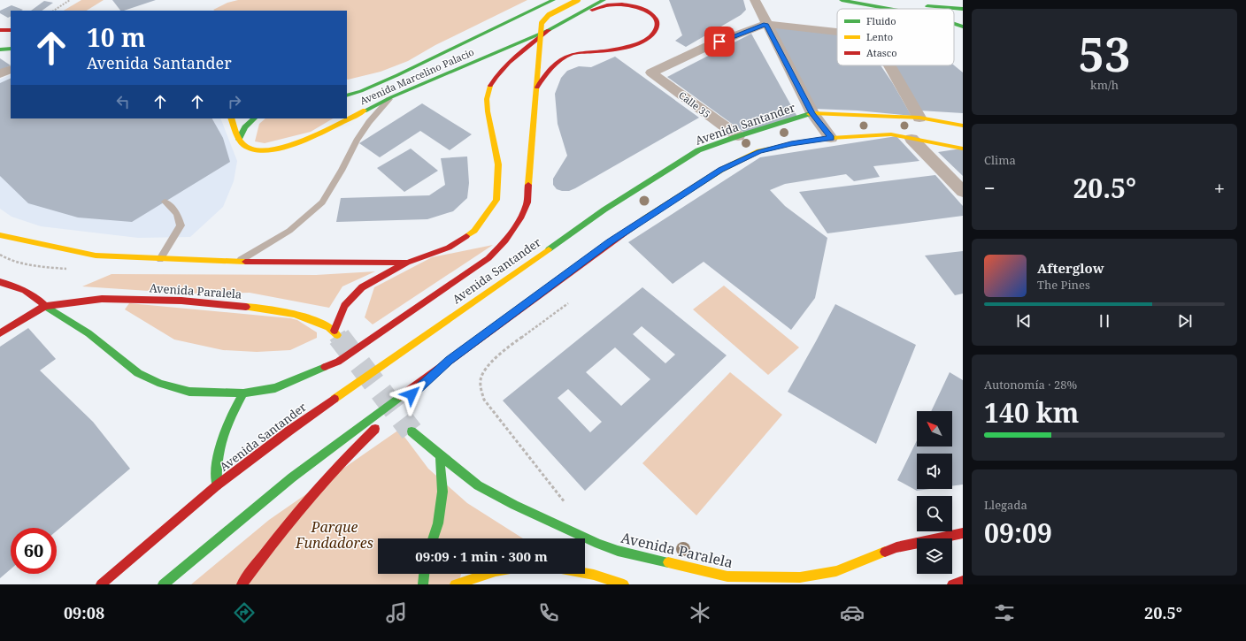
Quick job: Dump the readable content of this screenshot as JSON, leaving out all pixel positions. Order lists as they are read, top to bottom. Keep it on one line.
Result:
{"streets":{"main road":["Avenida Marcelino Palacio","Avenida Santander","Avenida Paralela"],"street":["Calle 35"]},"crossings":[["Calle 35","Avenida Santander"]],"parks":["Parque Fundadores"],"legend":["Fluido","Lento","Atasco"],"north":"top left","page":{"tile":[["53","km/h"],"Clima",["Autonomía · 28%","140 km"],["Llegada","09:09"]],"turn":["10 m","Avenida Santander"],"heat":["−","20.5°","+"],"song":["Afterglow","The Pines"],"limit":"60","trip":"09:09 · 1 min · 300 m","tabs":["09:08","20.5°"]}}
